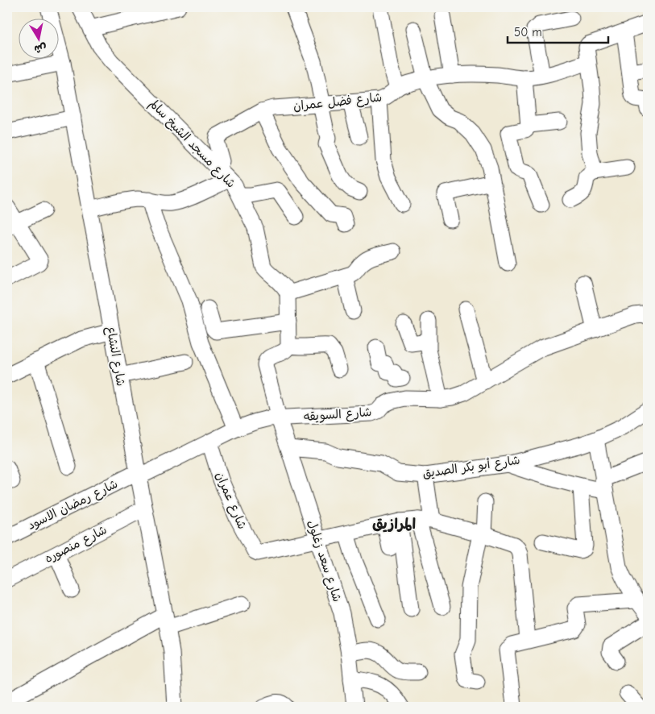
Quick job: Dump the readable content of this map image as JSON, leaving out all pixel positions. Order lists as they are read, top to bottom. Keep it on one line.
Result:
{"streets":{"street":["شارع فضل عمران","شارع مسجد الشيخ سالم","شارع النشاع","شارع السويقه","شارع أبو بكر الصديق","شارع عمران","شارع رمضان الاسود","شارع منصوره","شارع سعد زغلول"]},"crossings":[["شارع فضل عمران","شارع مسجد الشيخ سالم"],["شارع النشاع","شارع السويقه"],["شارع النشاع","شارع رمضان الاسود"],["شارع النشاع","شارع منصوره"],["شارع السويقه","شارع عمران"],["شارع السويقه","شارع رمضان الاسود"],["شارع السويقه","شارع سعد زغلول"],["شارع أبو بكر الصديق","شارع سعد زغلول"],["شارع عمران","شارع سعد زغلول"]],"districts":["المرازيق"],"scale_bar":"50 m","north":"bottom"}
